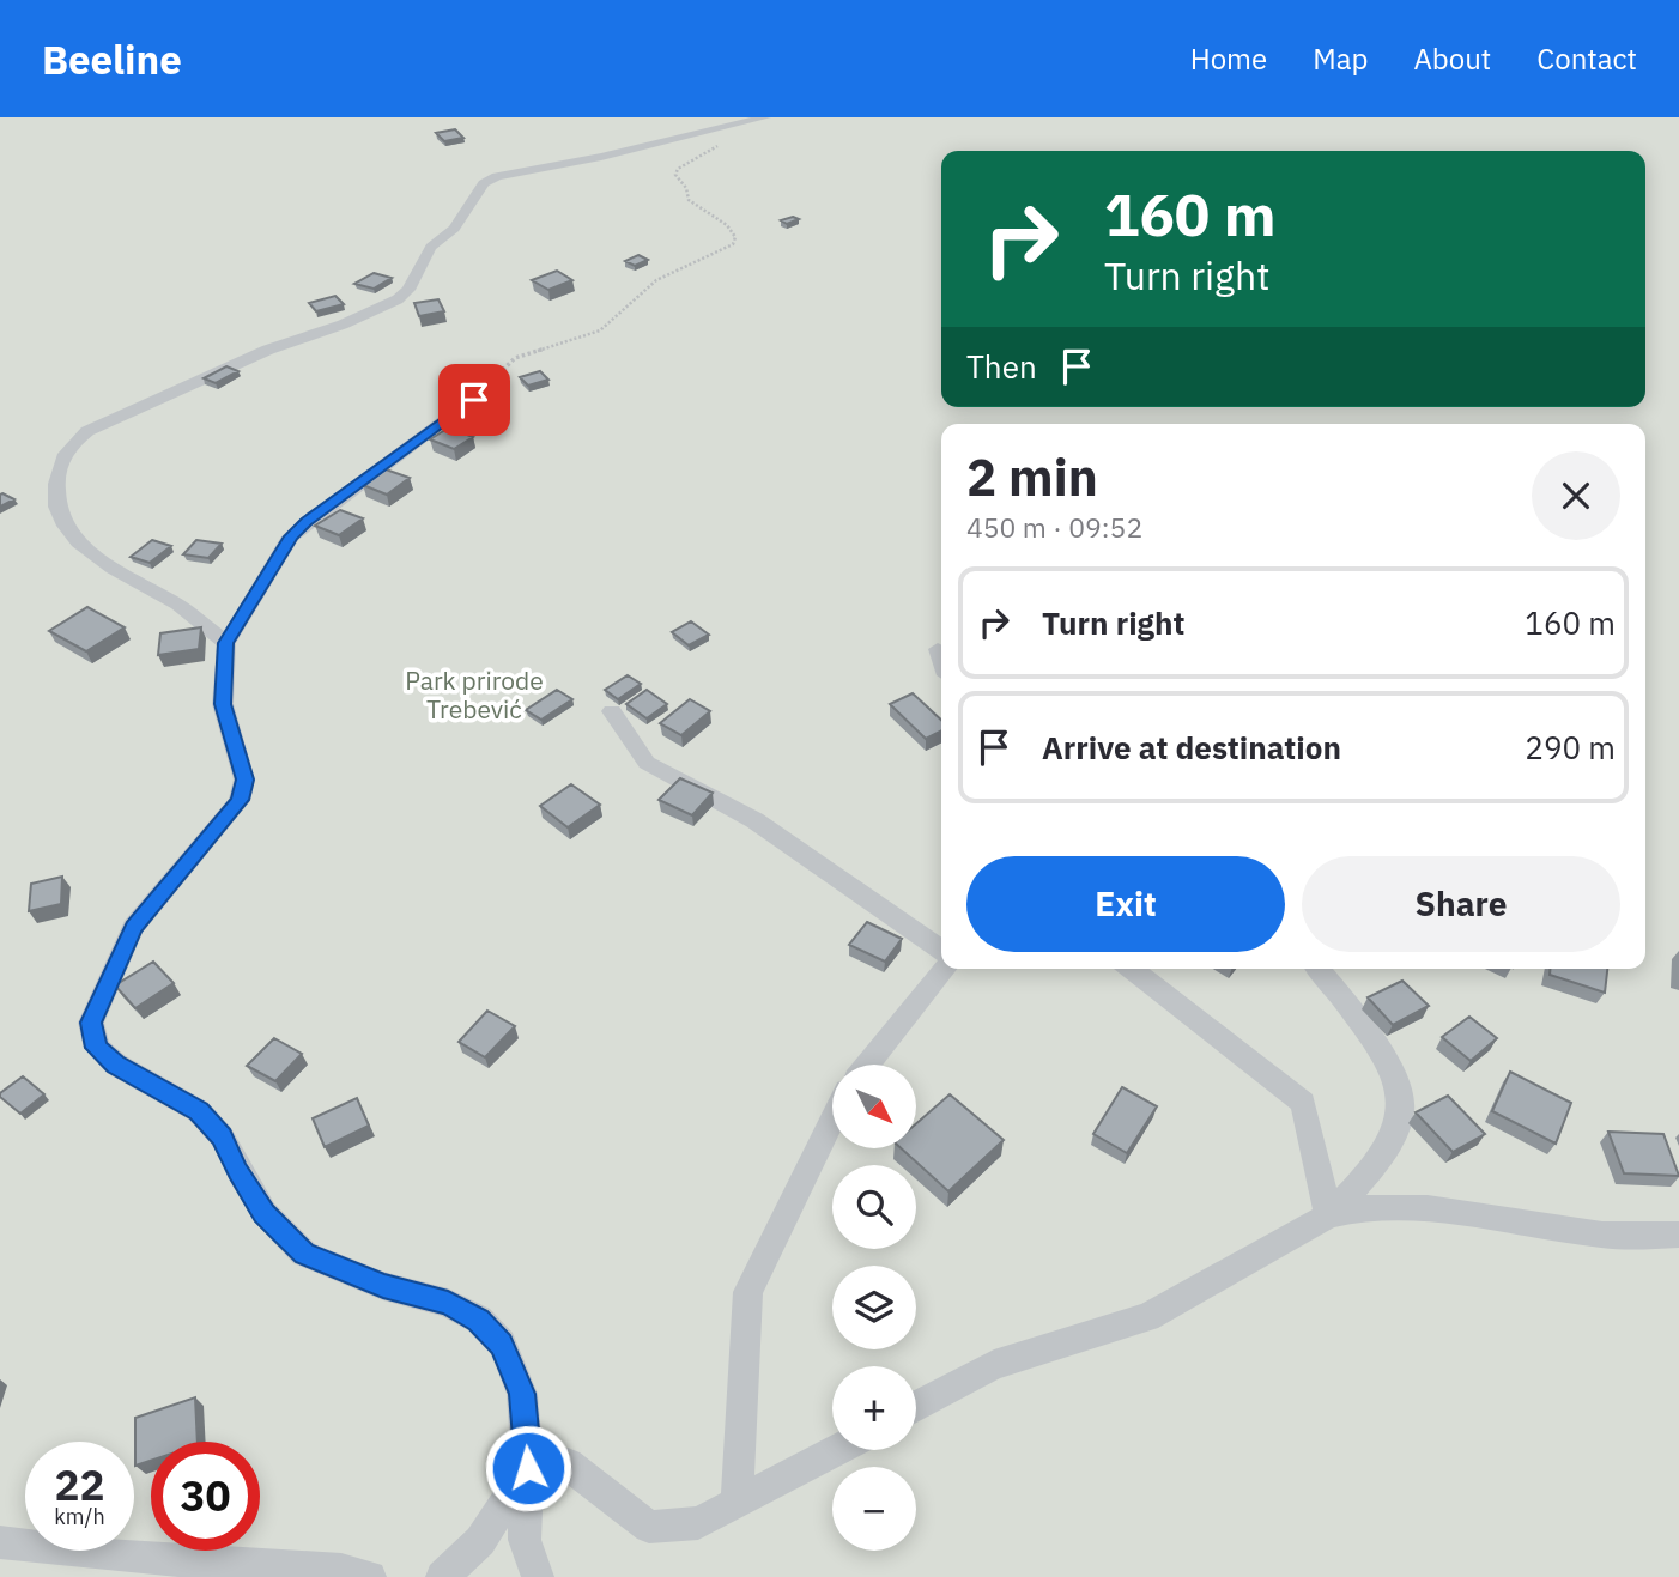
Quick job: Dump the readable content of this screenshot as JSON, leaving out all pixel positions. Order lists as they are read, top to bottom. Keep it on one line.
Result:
{"parks":["Park prirode Trebević"],"north":"bottom right","page":{"header":"Beeline","nav":["Home","Map","About","Contact"],"turn":["160 m","Turn right"],"then":"Then","heading":["2 min","450 m · 09:52"],"list":[{"name":"Turn right","value":"160 m"},{"name":"Arrive at destination","value":"290 m"}],"buttons":["Exit","Share"],"map_buttons":["+","−"],"speed":"22 km/h","limit":"30"}}
